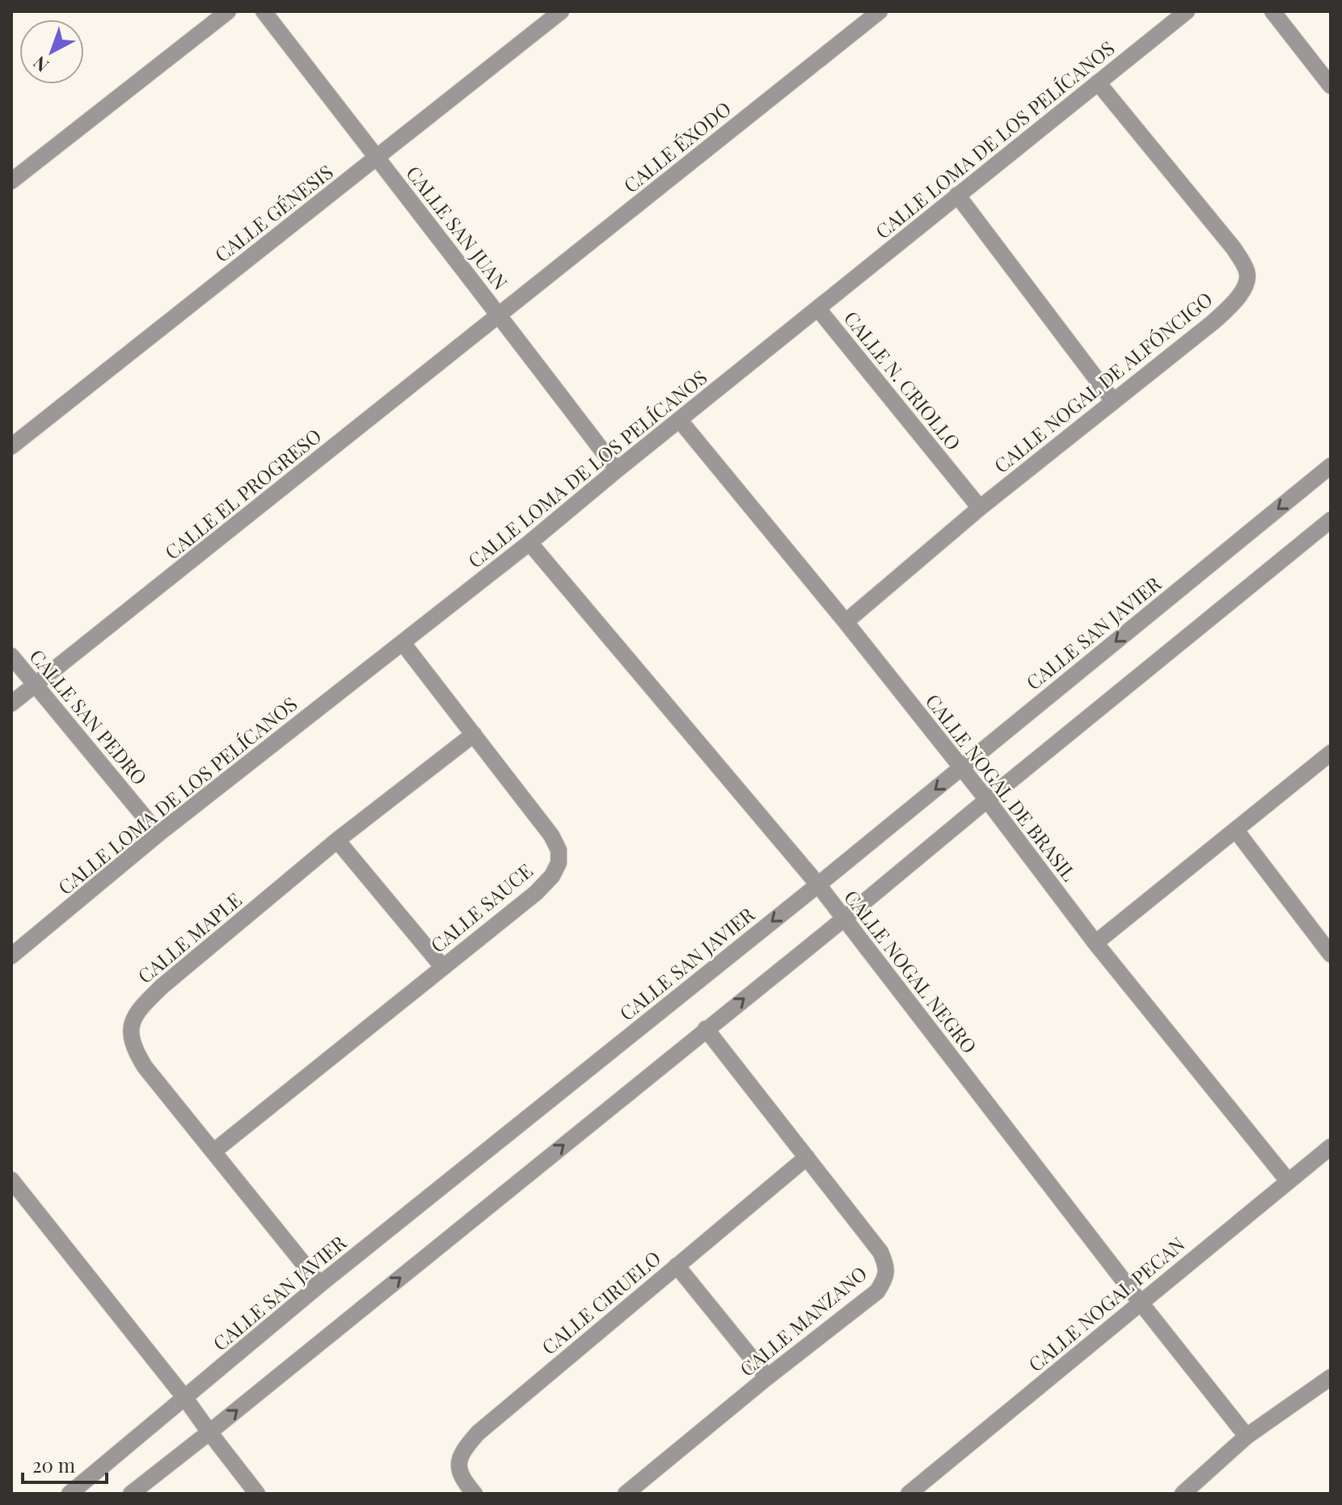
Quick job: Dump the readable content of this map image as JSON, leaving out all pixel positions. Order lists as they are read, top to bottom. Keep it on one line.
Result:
{"streets":{"street":["CALLE LOMA DE LOS PELÍCANOS","CALLE ÉXODO","CALLE GÉNESIS","CALLE SAN JUAN","CALLE N. CRIOLLO","CALLE NOGAL DE ALFÓNCIGO","CALLE EL PROGRESO","CALLE SAN JAVIER","CALLE SAN PEDRO","CALLE NOGAL DE BRASIL","CALLE SAUCE","CALLE MAPLE","CALLE NOGAL NEGRO","CALLE CIRUELO","CALLE NOGAL PECAN","CALLE MANZANO"]},"crossings":[["CALLE LOMA DE LOS PELÍCANOS","CALLE SAN JUAN"],["CALLE LOMA DE LOS PELÍCANOS","CALLE N. CRIOLLO"],["CALLE LOMA DE LOS PELÍCANOS","CALLE NOGAL DE ALFÓNCIGO"],["CALLE LOMA DE LOS PELÍCANOS","CALLE SAN PEDRO"],["CALLE LOMA DE LOS PELÍCANOS","CALLE NOGAL DE BRASIL"],["CALLE LOMA DE LOS PELÍCANOS","CALLE SAUCE"],["CALLE LOMA DE LOS PELÍCANOS","CALLE NOGAL NEGRO"],["CALLE ÉXODO","CALLE SAN JUAN"],["CALLE ÉXODO","CALLE EL PROGRESO"],["CALLE GÉNESIS","CALLE SAN JUAN"],["CALLE SAN JUAN","CALLE EL PROGRESO"],["CALLE N. CRIOLLO","CALLE NOGAL DE ALFÓNCIGO"],["CALLE NOGAL DE ALFÓNCIGO","CALLE NOGAL DE BRASIL"],["CALLE EL PROGRESO","CALLE SAN PEDRO"],["CALLE SAN JAVIER","CALLE NOGAL DE BRASIL"],["CALLE SAN JAVIER","CALLE MAPLE"],["CALLE SAN JAVIER","CALLE NOGAL NEGRO"],["CALLE NOGAL DE BRASIL","CALLE NOGAL PECAN"],["CALLE SAUCE","CALLE MAPLE"],["CALLE NOGAL NEGRO","CALLE NOGAL PECAN"],["CALLE CIRUELO","CALLE MANZANO"]],"scale_bar":"20 m","north":"bottom left"}
